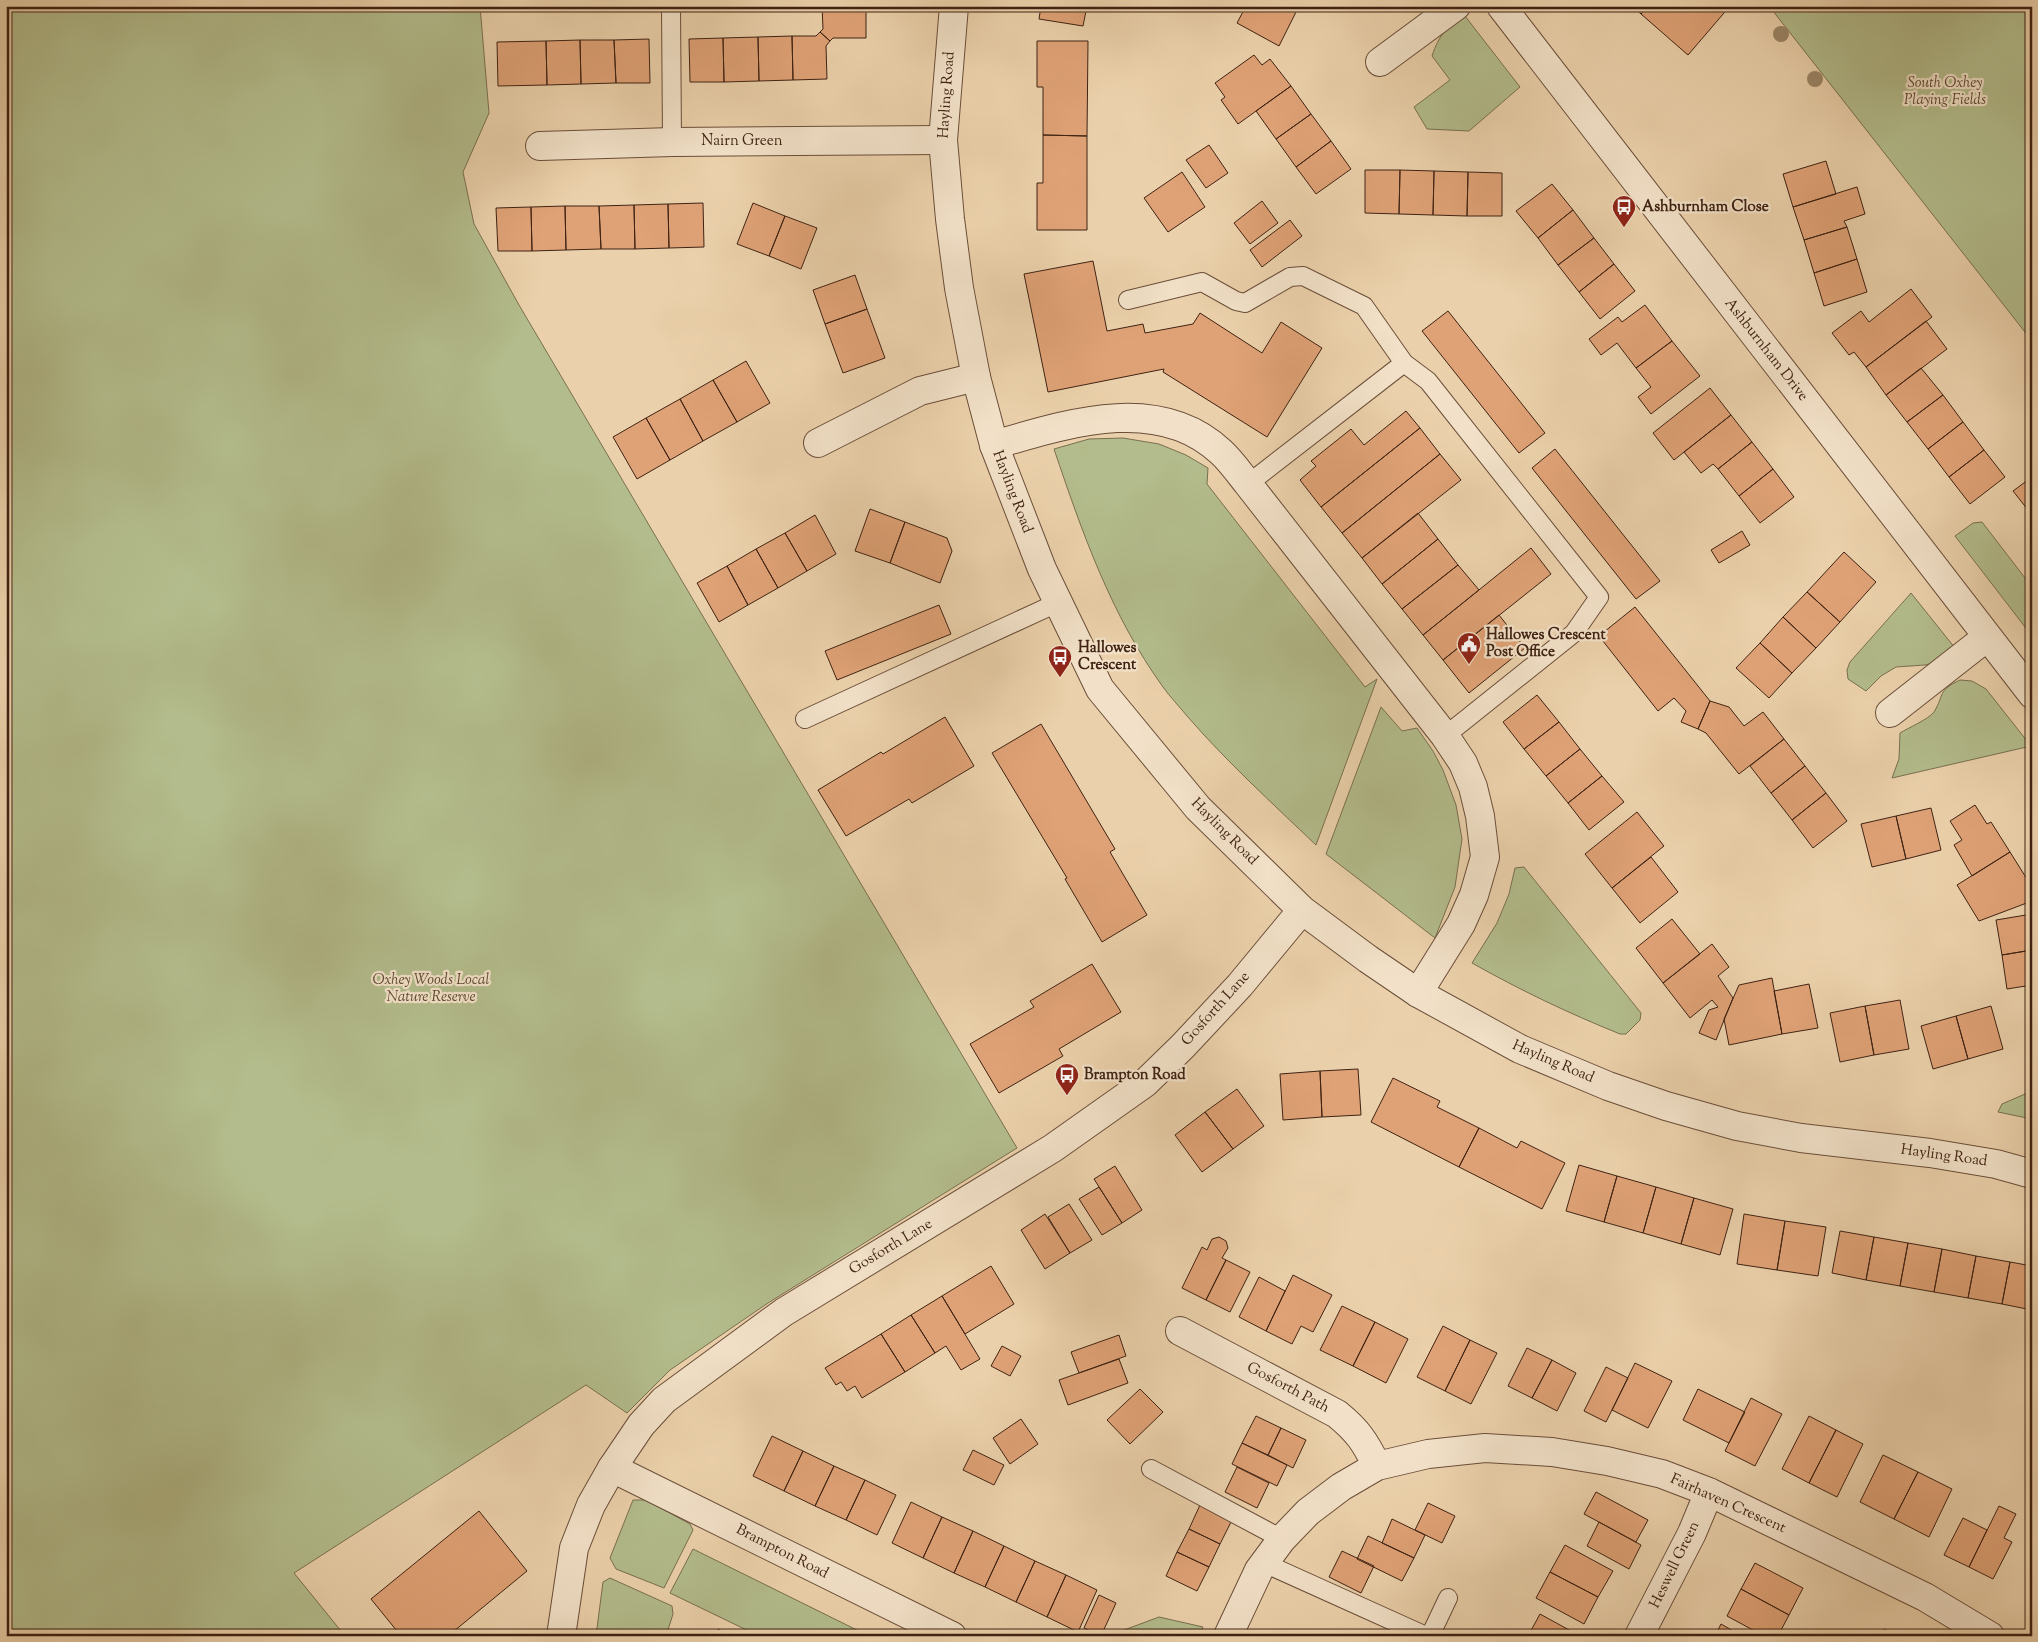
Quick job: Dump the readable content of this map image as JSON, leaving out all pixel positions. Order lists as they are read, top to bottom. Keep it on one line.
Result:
{"streets":{"street":["Hayling Road","Nairn Green","Ashburnham Drive","Gosforth Lane","Gosforth Path","Fairhaven Crescent","Brampton Road","Heswell Green"]},"crossings":[["Hayling Road","Nairn Green"],["Hayling Road","Gosforth Lane"],["Gosforth Lane","Brampton Road"],["Gosforth Path","Fairhaven Crescent"],["Fairhaven Crescent","Heswell Green"]],"parks":["South Oxhey Playing Fields","Oxhey Woods Local Nature Reserve"],"places":{"bus stop":["Ashburnham Close","Hallowes Crescent","Brampton Road"],"public building":["Hallowes Crescent Post Office"]}}
